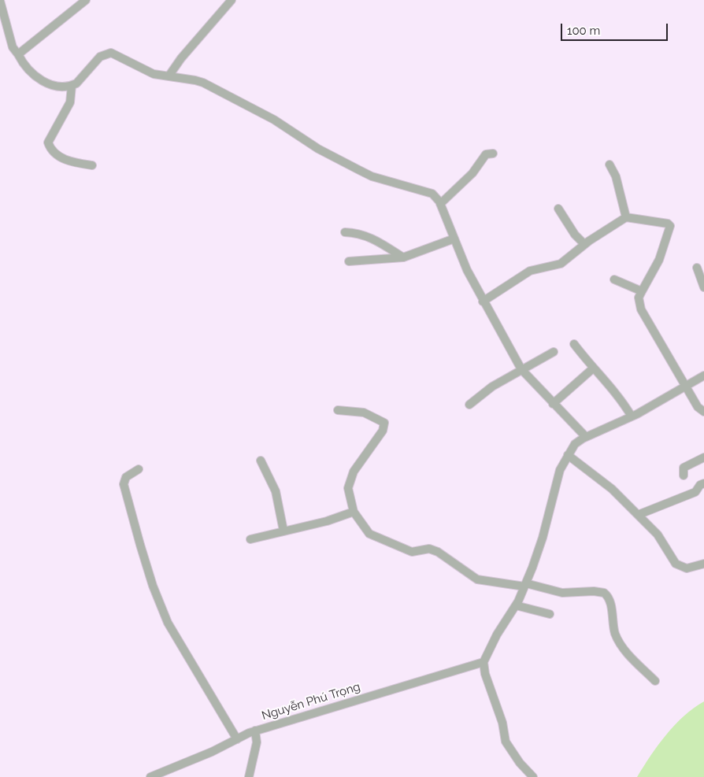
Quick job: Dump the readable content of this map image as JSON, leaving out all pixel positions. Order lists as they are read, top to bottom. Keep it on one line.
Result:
{"streets":{"street":["Nguyễn Phú Trọng"]},"scale_bar":"100 m"}
